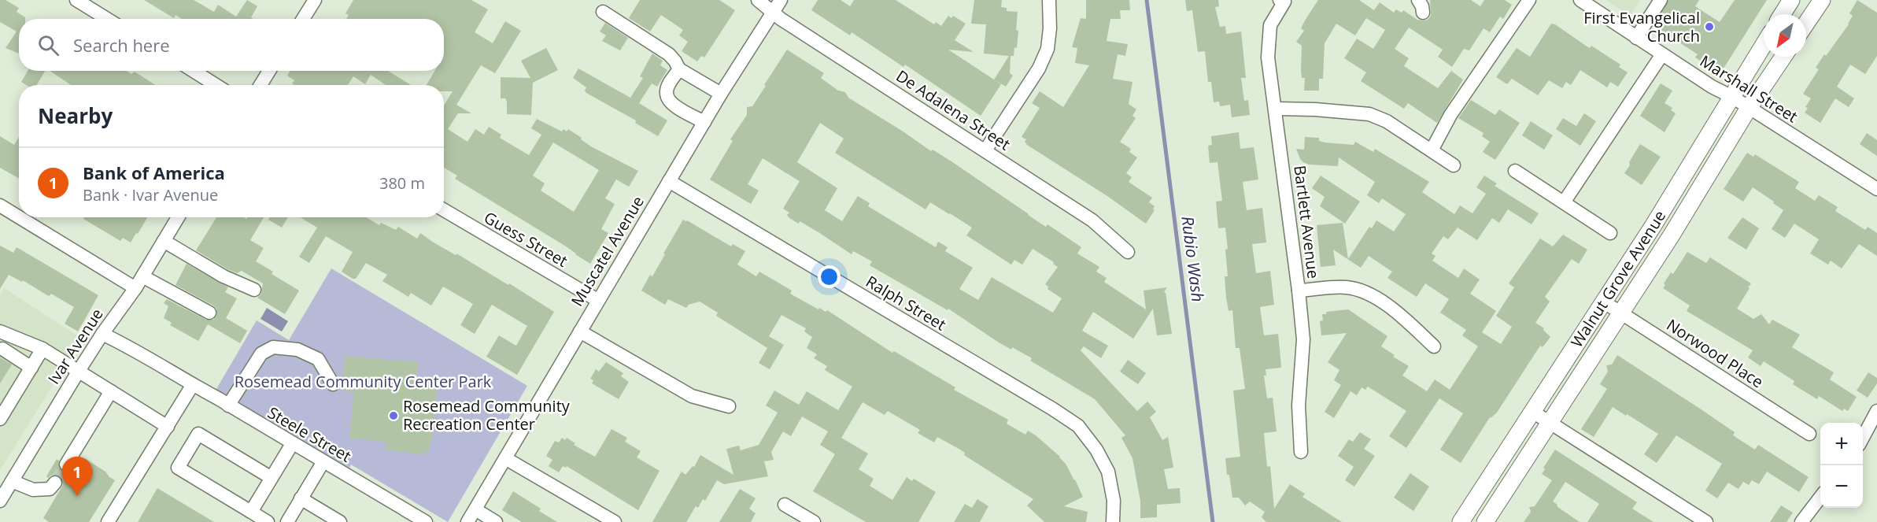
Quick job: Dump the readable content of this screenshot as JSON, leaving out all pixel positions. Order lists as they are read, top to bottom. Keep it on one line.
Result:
{"streets":{"main road":["Walnut Grove Avenue"],"street":["Marshall Street","De Adalena Street","Bartlett Avenue","Guess Street","Muscatel Avenue","Ralph Street","Ivar Avenue","Norwood Place","Steele Street"]},"crossings":[["Marshall Street","Walnut Grove Avenue"],["De Adalena Street","Muscatel Avenue"],["Guess Street","Muscatel Avenue"],["Muscatel Avenue","Ralph Street"],["Walnut Grove Avenue","Norwood Place"],["Ivar Avenue","Steele Street"]],"water":["Rubio Wash"],"parks":["Rosemead Community Center Park"],"places":["First Evangelical Church","Rosemead Community Recreation Center"],"north":"bottom left","page":{"search":"Search here","heading":"Nearby","list":[{"mark":"1","name":"Bank of America","note":"Bank · Ivar Avenue","value":"380 m"}],"map_buttons":["+","−"],"pins":"1"}}
